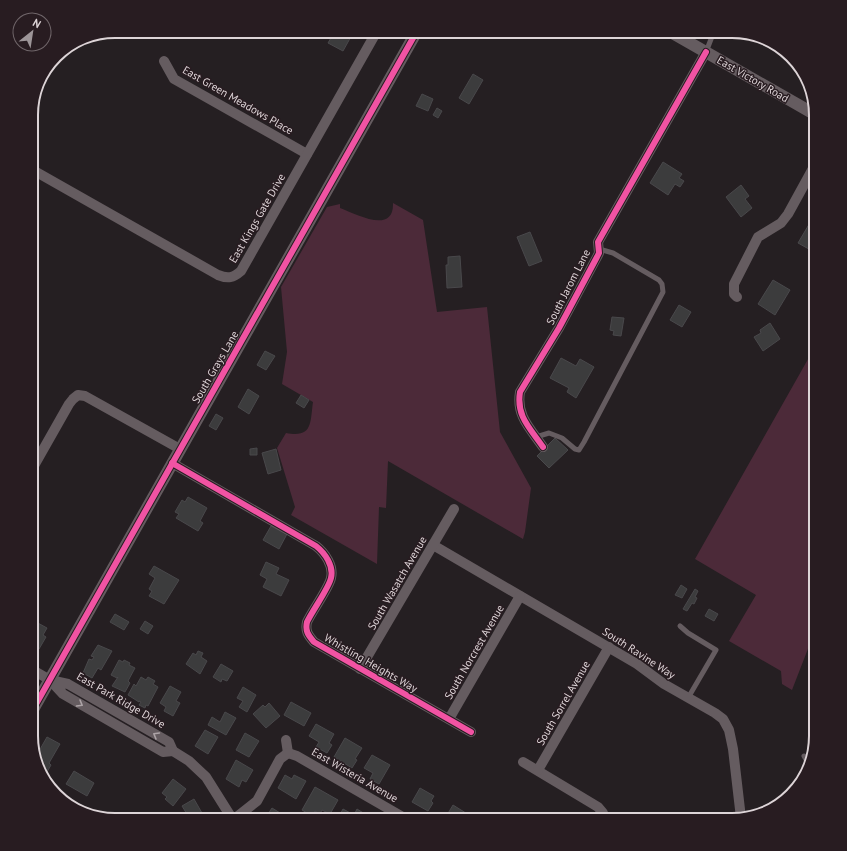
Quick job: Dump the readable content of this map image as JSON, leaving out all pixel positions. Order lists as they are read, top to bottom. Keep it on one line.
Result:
{"streets":{"street":["East Victory Road","East Green Meadows Place","East Kings Gate Drive","South Jarom Lane","South Grays Lane","South Wasatch Avenue","South Norcrest Avenue","South Ravine Way","Whistling Heights Way","South Sorrel Avenue","East Wisteria Avenue"]},"crossings":[["East Victory Road","South Jarom Lane"],["East Green Meadows Place","East Kings Gate Drive"],["South Grays Lane","Whistling Heights Way"],["South Wasatch Avenue","South Ravine Way"],["South Wasatch Avenue","Whistling Heights Way"],["South Norcrest Avenue","South Ravine Way"],["South Norcrest Avenue","Whistling Heights Way"],["South Ravine Way","South Sorrel Avenue"]],"north":"top right"}
